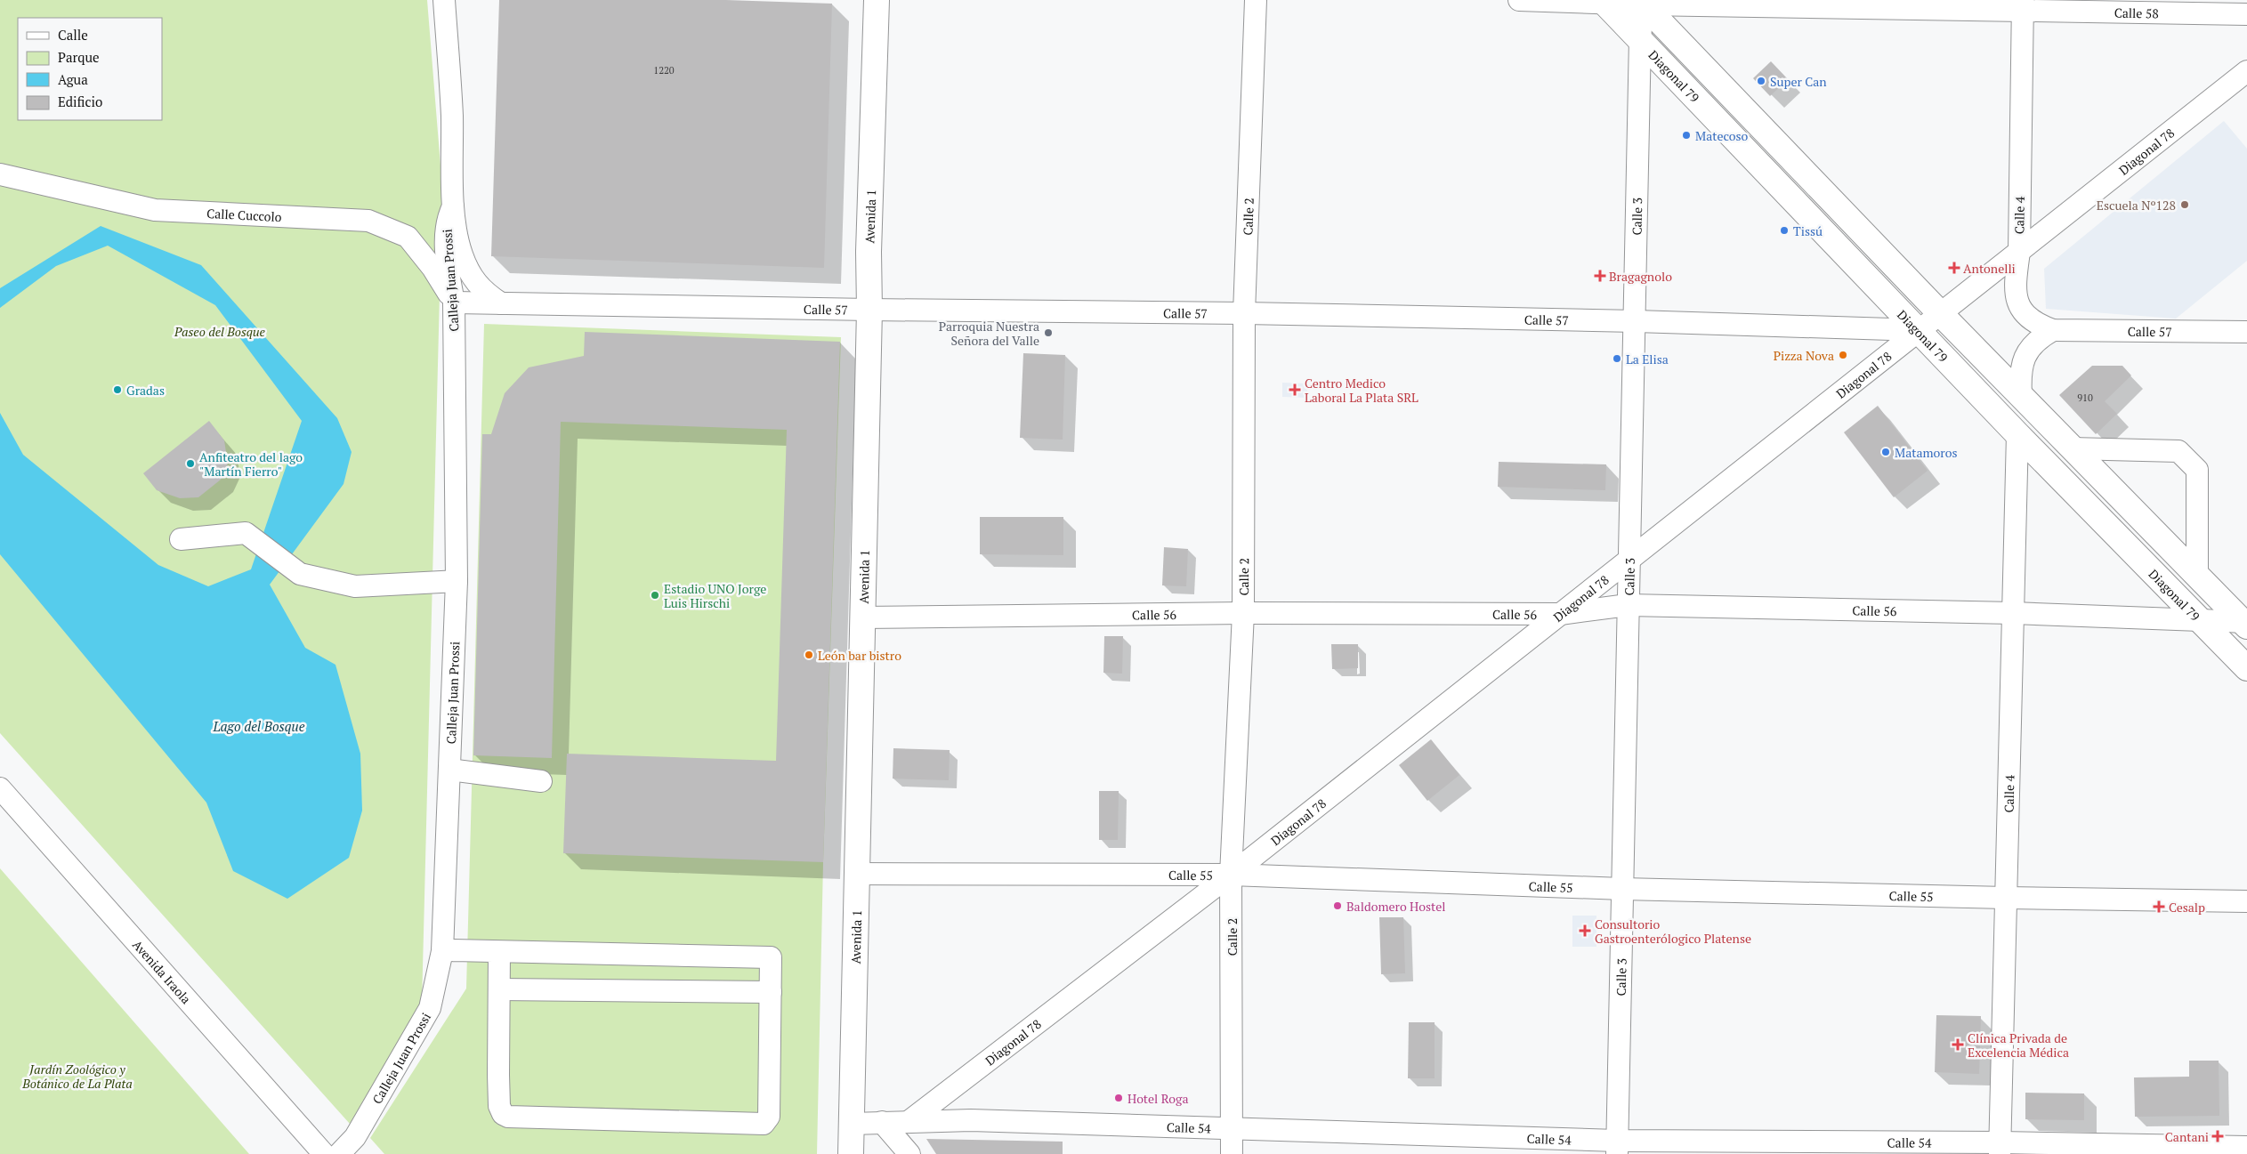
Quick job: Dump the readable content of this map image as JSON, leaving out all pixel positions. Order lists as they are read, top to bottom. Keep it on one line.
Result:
{"streets":{"main road":["Diagonal 79","Avenida 1"],"street":["Calle 58","Diagonal 78","Calle Cuccolo","Calle 4","Calle 2","Calle 3","Calleja Juan Prossi","Calle 57","Calle 56","Calle 55","Avenida Iraola","Calle 54"]},"crossings":[["Calle 58","Diagonal 79"],["Calle 58","Calle 4"],["Calle 58","Calle 3"],["Diagonal 79","Diagonal 78"],["Diagonal 79","Calle 4"],["Diagonal 79","Calle 3"],["Diagonal 79","Calle 57"],["Diagonal 79","Calle 56"],["Diagonal 78","Calle 4"],["Diagonal 78","Calle 2"],["Diagonal 78","Calle 3"],["Diagonal 78","Calle 57"],["Diagonal 78","Calle 56"],["Diagonal 78","Calle 55"],["Diagonal 78","Calle 54"],["Calle Cuccolo","Calleja Juan Prossi"],["Calle Cuccolo","Calle 57"],["Calle 4","Calle 57"],["Calle 4","Calle 56"],["Calle 4","Calle 55"],["Calle 4","Calle 54"],["Avenida 1","Calle 57"],["Avenida 1","Calle 56"],["Avenida 1","Calle 55"],["Avenida 1","Calle 54"],["Calle 2","Calle 57"],["Calle 2","Calle 56"],["Calle 2","Calle 55"],["Calle 2","Calle 54"],["Calle 3","Calle 57"],["Calle 3","Calle 56"],["Calle 3","Calle 55"],["Calle 3","Calle 54"],["Calleja Juan Prossi","Calle 57"]],"water":["Lago del Bosque"],"parks":["Paseo del Bosque","Jardín Zoológico y Botánico de La Plata"],"places":{"other":["Super Can","Matecoso","Escuela Nº128","Tissú","Parroquia Nuestra Señora del Valle","Pizza Nova","La Elisa","Gradas","Matamoros","Anfiteatro del lago \"Martín Fierro\"","Estadio UNO Jorge Luis Hirschi","León bar bistro","Baldomero Hostel","Hotel Roga"],"health":["Antonelli","Bragagnolo","Centro Medico Laboral La Plata SRL","Cesalp","Consultorio Gastroenterólogico Platense","Clínica Privada de Excelencia Médica","Cantani"]},"house_numbers":["1220","910"],"legend":["Calle","Parque","Agua","Edificio"]}
